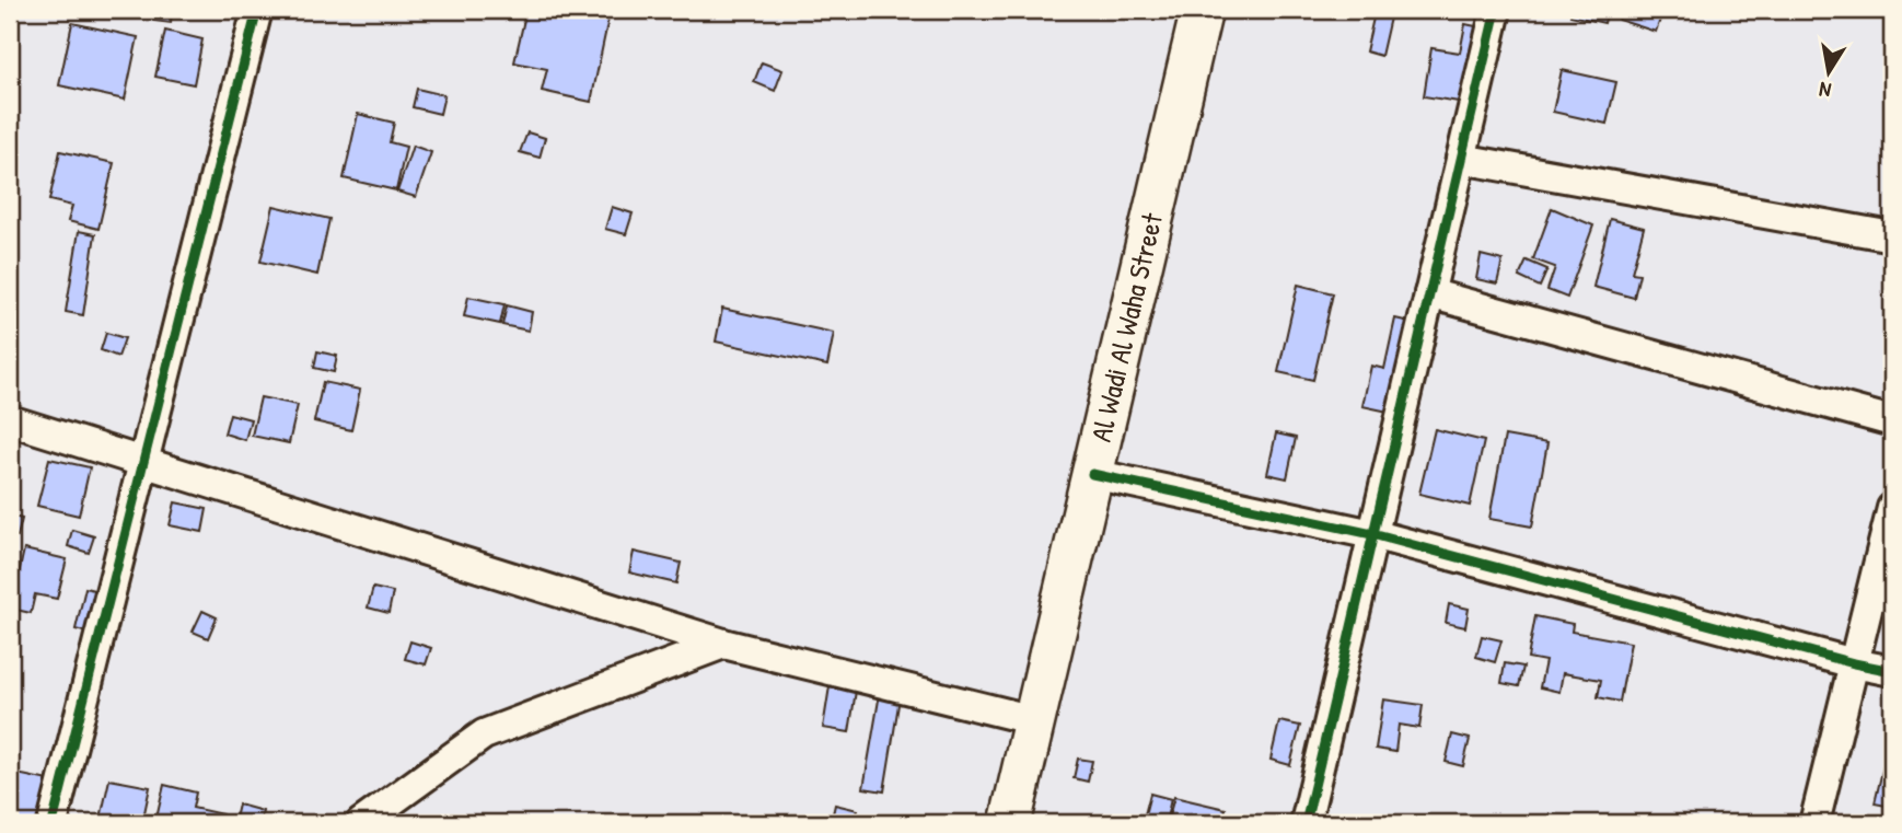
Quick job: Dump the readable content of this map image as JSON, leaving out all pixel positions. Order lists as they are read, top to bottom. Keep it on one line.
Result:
{"streets":{"main road":["Al Wadi Al Waha Street"]},"north":"bottom"}
